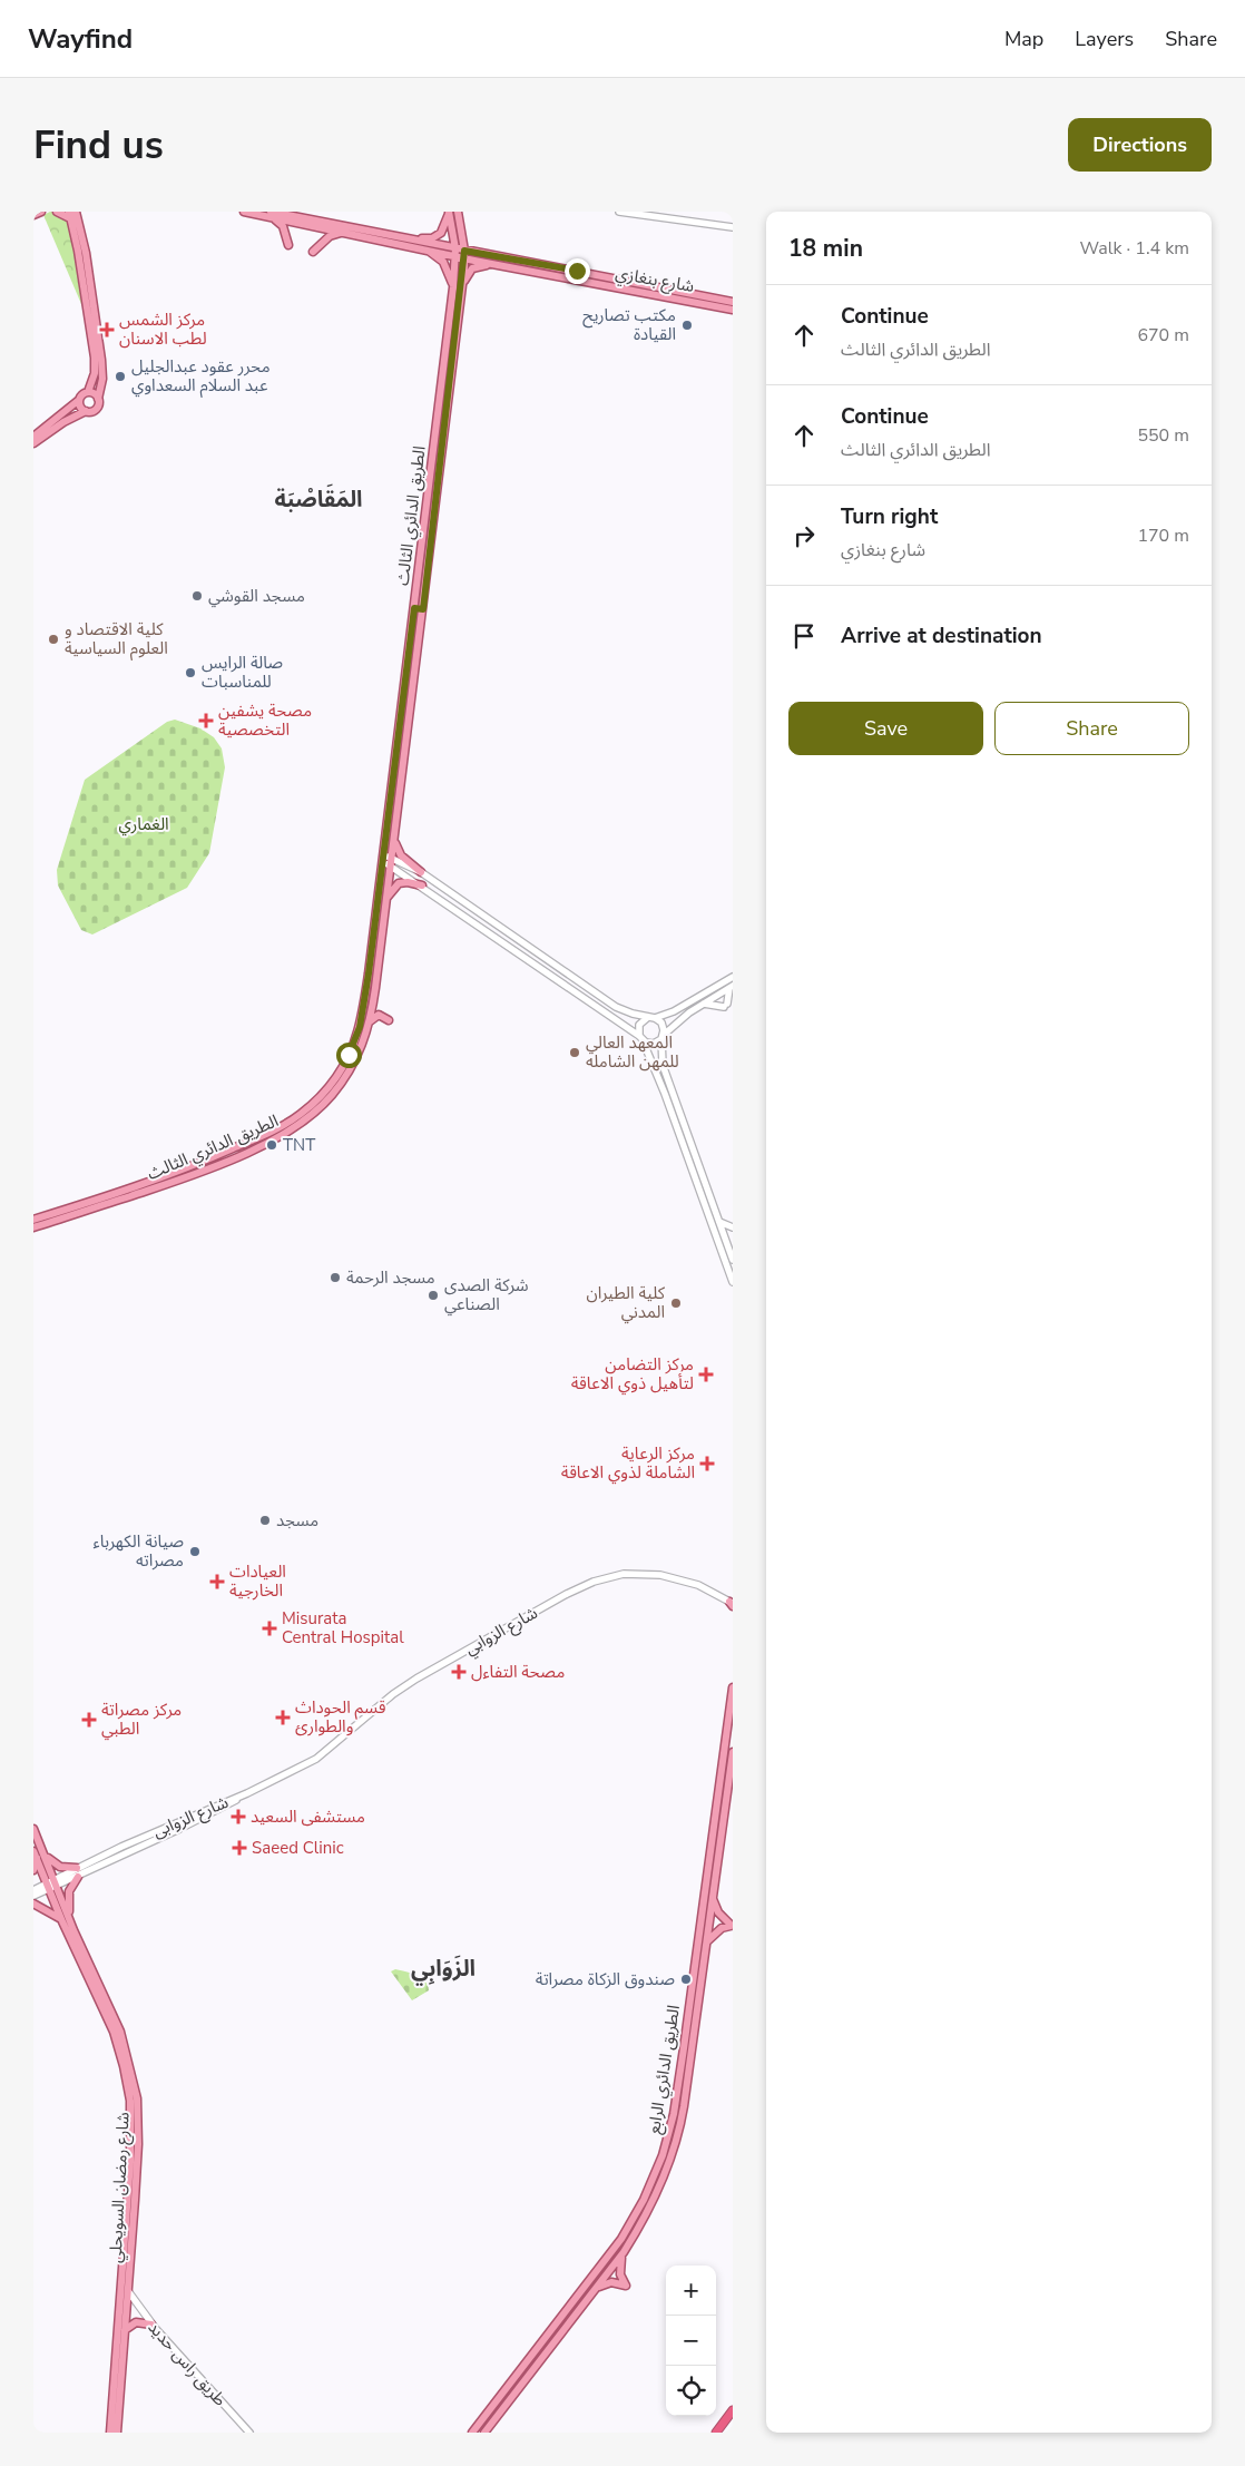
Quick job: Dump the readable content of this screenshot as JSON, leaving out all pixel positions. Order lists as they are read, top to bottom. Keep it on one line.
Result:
{"streets":{"main road":["شارع بنغازي","الطريق الدائري الثالث","الطريق الدائري الرابع","شارع رمضان السويحلي"],"street":["شارع الزوابي","شارع الزوابى","طريق راس حديد"]},"crossings":[["شارع بنغازي","الطريق الدائري الثالث"],["شارع الزوابي","شارع الزوابى"],["شارع الزوابى","شارع رمضان السويحلي"],["شارع رمضان السويحلي","طريق راس حديد"]],"districts":["المَقَاصْبَة","الزَوَابِي"],"parks":["الغماري"],"places":{"other":["مكتب تصاريح القيادة","محرر عقود عبدالجليل عبد السلام السعداوي","مسجد القوشي","كلية الاقتصاد و العلوم السياسية","صالة الرايس للمناسبات","المعهد العالي للمهن الشامله","TNT","مسجد الرحمة","شركة الصدى الصناعي","كلية الطيران المدني","مسجد","صيانة الكهرباء مصراته","صندوق الزكاة مصراتة"],"health":["مركز الشمس لطب الاسنان","مصحة يشفين التخصصية","مركز التضامن لتأهيل ذوي الاعاقة","مركز الرعاية الشاملة لذوي الاعاقة","العيادات الخارجية","Misurata Central Hospital","مصحة التفاءل","قسم الحوداث والطوارئ","مركز مصراتة الطبي","مستشفى السعيد","Saeed Clinic"]},"page":{"header":"Wayfind","nav":["Map","Layers","Share"],"buttons":["Directions",["Save","Share"]],"title":"Find us","heading":["18 min","Walk · 1.4 km"],"list":[["Continue","الطريق الدائري الثالث","670 m"],["Continue","الطريق الدائري الثالث","550 m"],["Turn right","شارع بنغازي","170 m"],"Arrive at destination"],"map_buttons":["+","−"]}}
